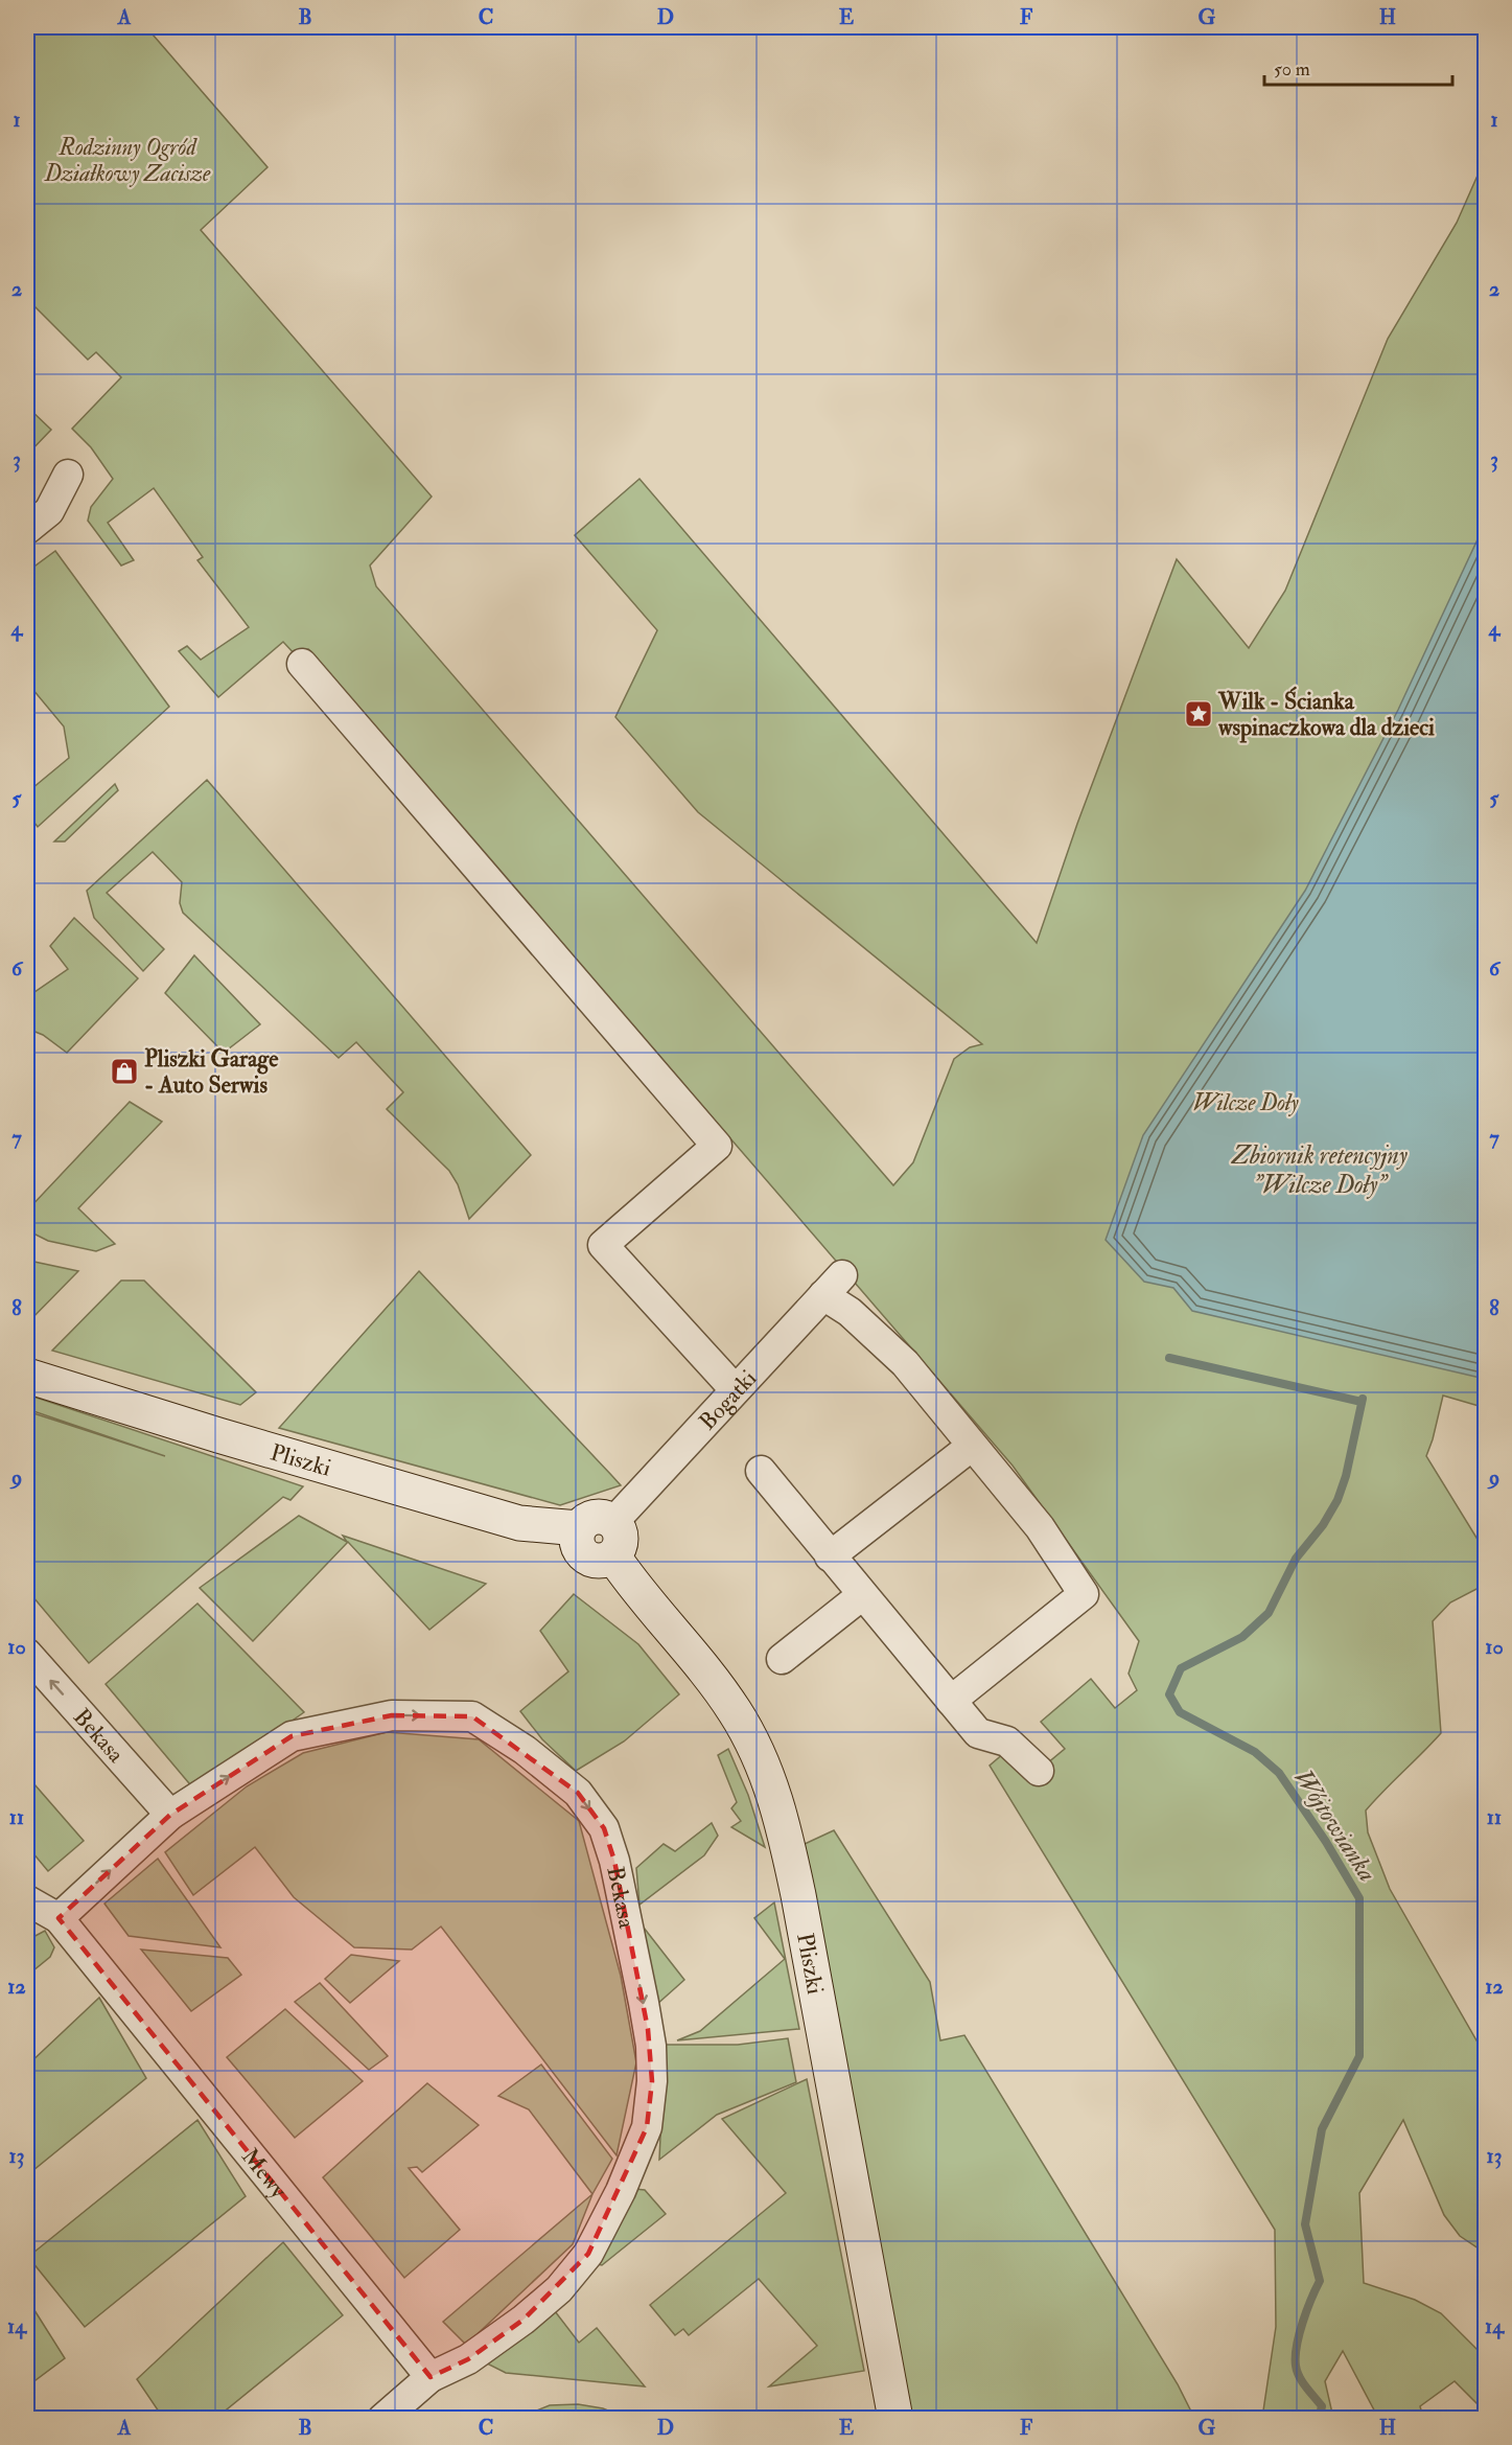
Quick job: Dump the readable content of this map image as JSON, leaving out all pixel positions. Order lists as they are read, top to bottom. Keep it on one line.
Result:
{"streets":{"street":["Bogatki","Pliszki","Bekasa","Mewy"]},"crossings":[["Bogatki","Pliszki"],["Bekasa","Mewy"]],"water":["Zbiornik retencyjny \"Wilcze Doły\"","Wójtowianka"],"parks":["Rodzinny Ogród Działkowy Zacisze","Wilcze Doły"],"places":{"place":["Wilk - Ścianka wspinaczkowa dla dzieci"],"shop":["Pliszki Garage - Auto Serwis"]},"scale_bar":"50 m","grid":{"columns":["A","B","C","D","E","F","G","H"],"rows":["1","2","3","4","5","6","7","8","9","10","11","12","13","14"]}}
